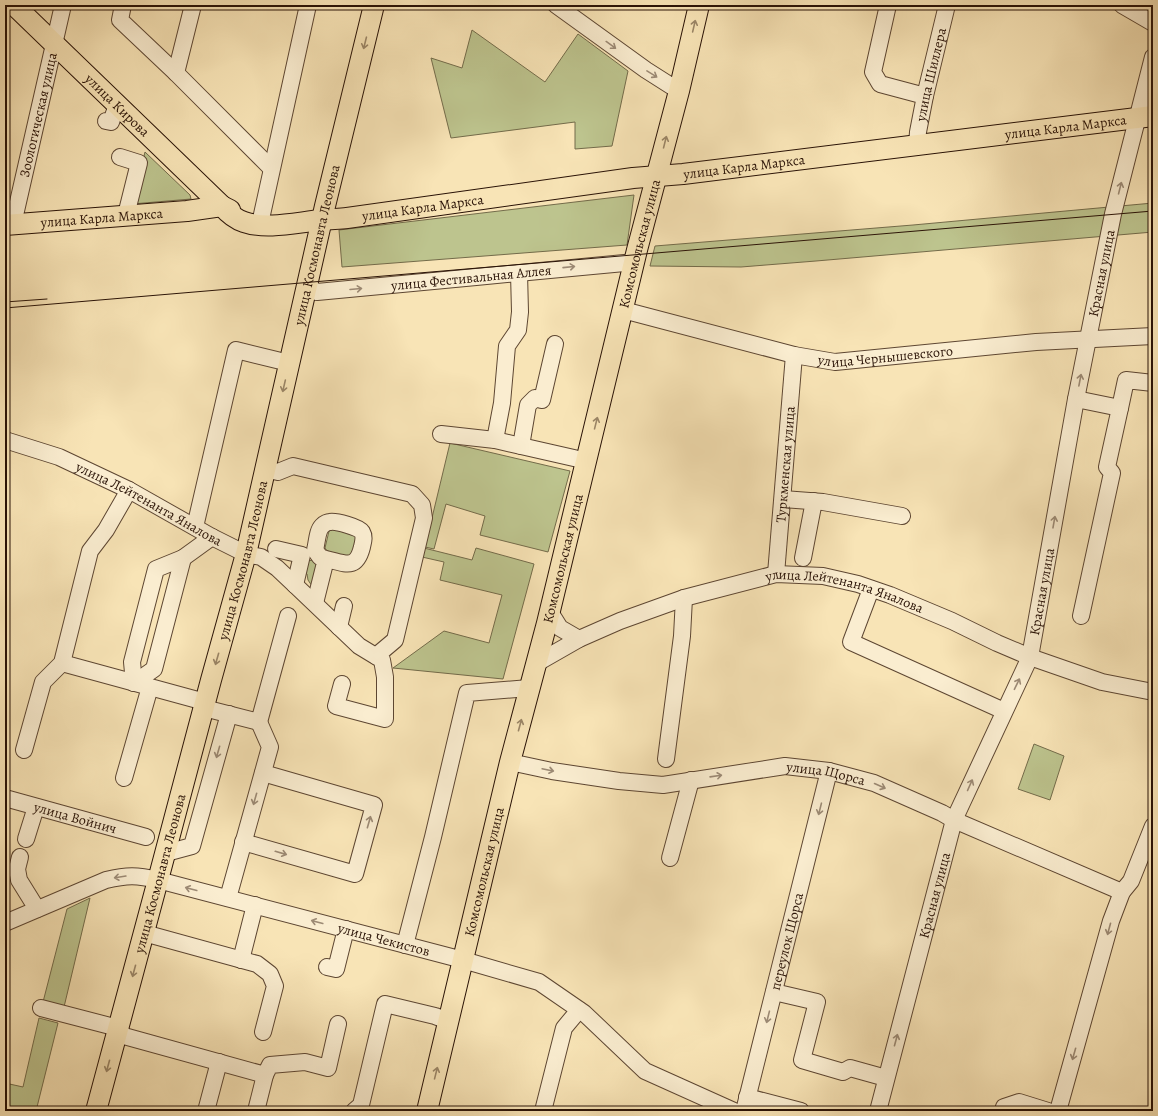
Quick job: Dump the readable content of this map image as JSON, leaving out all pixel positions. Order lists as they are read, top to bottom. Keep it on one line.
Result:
{"streets":{"main road":["улица Кирова","улица Карла Маркса","Комсомольская улица","улица Космонавта Леонова"],"street":["улица Шиллера","Зоологическая улица","Красная улица","улица Фестивальная Аллея","улица Чернышевского","Туркменская улица","улица Лейтенанта Яналова","улица Щорса","улица Войнич","улица Чекистов","переулок Щорса"]},"crossings":[["улица Шиллера","улица Карла Маркса"],["улица Кирова","Зоологическая улица"],["улица Кирова","улица Карла Маркса"],["Зоологическая улица","улица Карла Маркса"],["улица Карла Маркса","Комсомольская улица"],["улица Карла Маркса","улица Космонавта Леонова"],["улица Карла Маркса","Красная улица"],["Комсомольская улица","улица Фестивальная Аллея"],["Комсомольская улица","улица Чернышевского"],["Комсомольская улица","улица Лейтенанта Яналова"],["Комсомольская улица","улица Щорса"],["Комсомольская улица","улица Чекистов"],["улица Космонавта Леонова","улица Фестивальная Аллея"],["улица Космонавта Леонова","улица Лейтенанта Яналова"],["улица Космонавта Леонова","улица Чекистов"],["Красная улица","улица Чернышевского"],["Красная улица","улица Лейтенанта Яналова"],["Красная улица","улица Щорса"],["улица Чернышевского","Туркменская улица"],["Туркменская улица","улица Лейтенанта Яналова"],["улица Щорса","переулок Щорса"]],"one_way":["Комсомольская улица","улица Космонавта Леонова","Красная улица","улица Фестивальная Аллея","улица Щорса","переулок Щорса"]}
